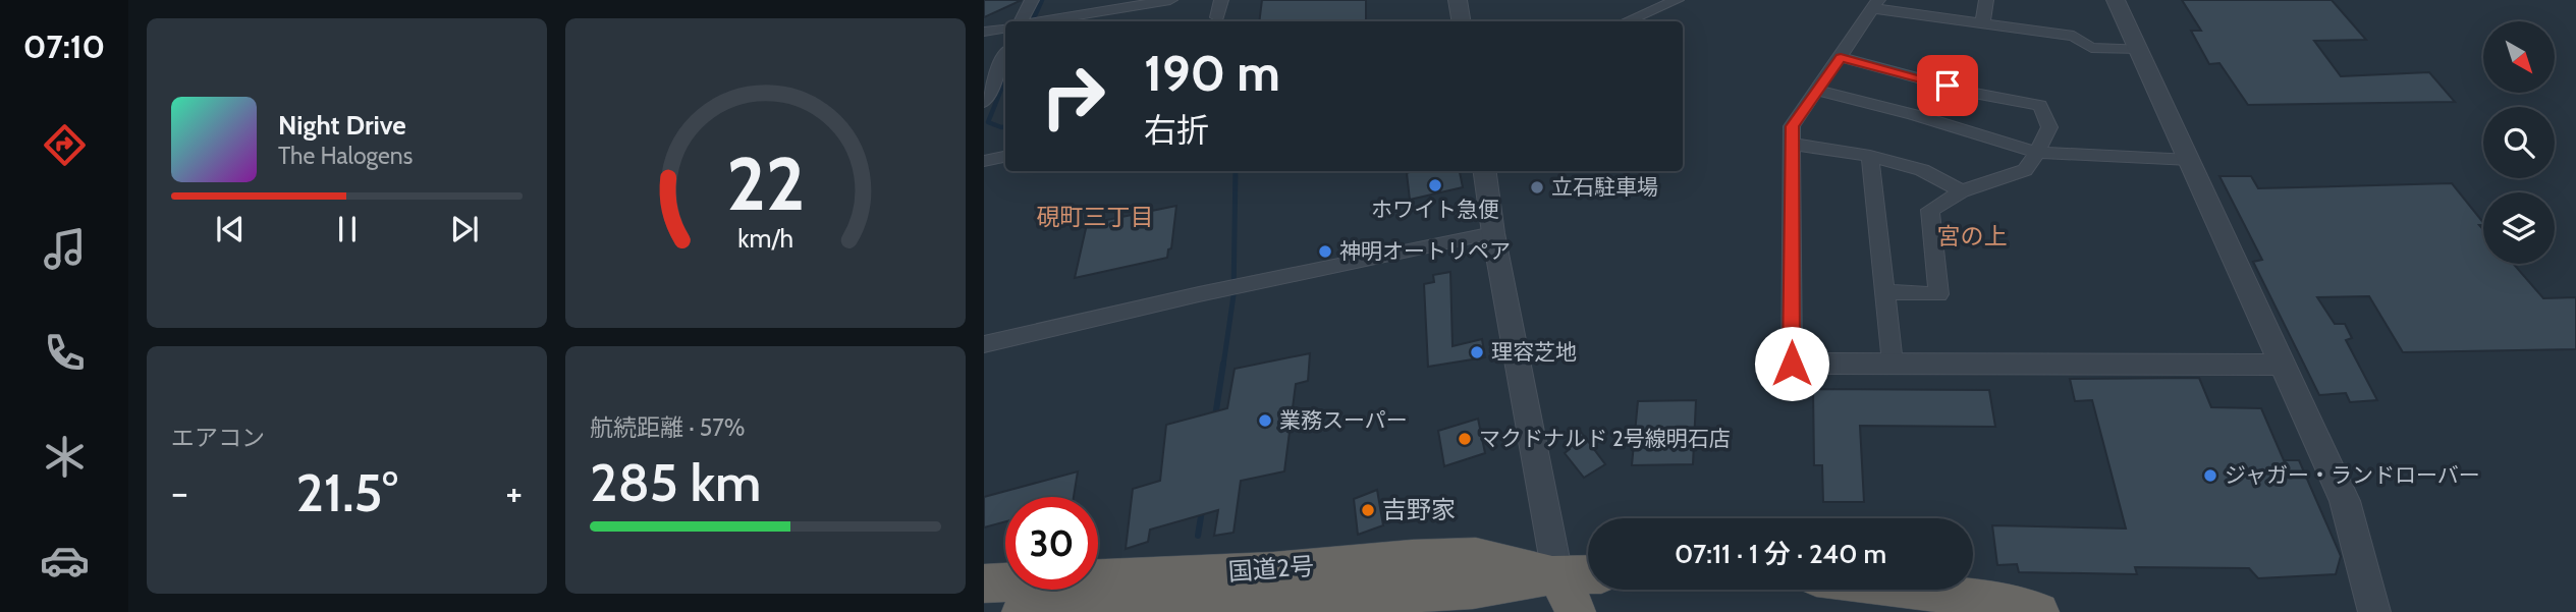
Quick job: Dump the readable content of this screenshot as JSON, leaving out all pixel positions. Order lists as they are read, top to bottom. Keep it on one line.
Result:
{"streets":{"highway":["国道2号"]},"districts":["硯町三丁目","宮の上"],"places":["ホワイト急便","立石駐車場","神明オートリペア","理容芝地","業務スーパー","マクドナルド 2号線明石店","ジャガー・ランドローバー","吉野家"],"north":"bottom right","page":{"tabs":"07:10","turn":["190 m","右折"],"song":["Night Drive","The Halogens"],"tile":["エアコン",["航続距離 · 57%","285 km"]],"heat":["−","21.5°","+"],"limit":"30","trip":"07:11 · 1 分 · 240 m","gauge":["22","km/h"]}}
